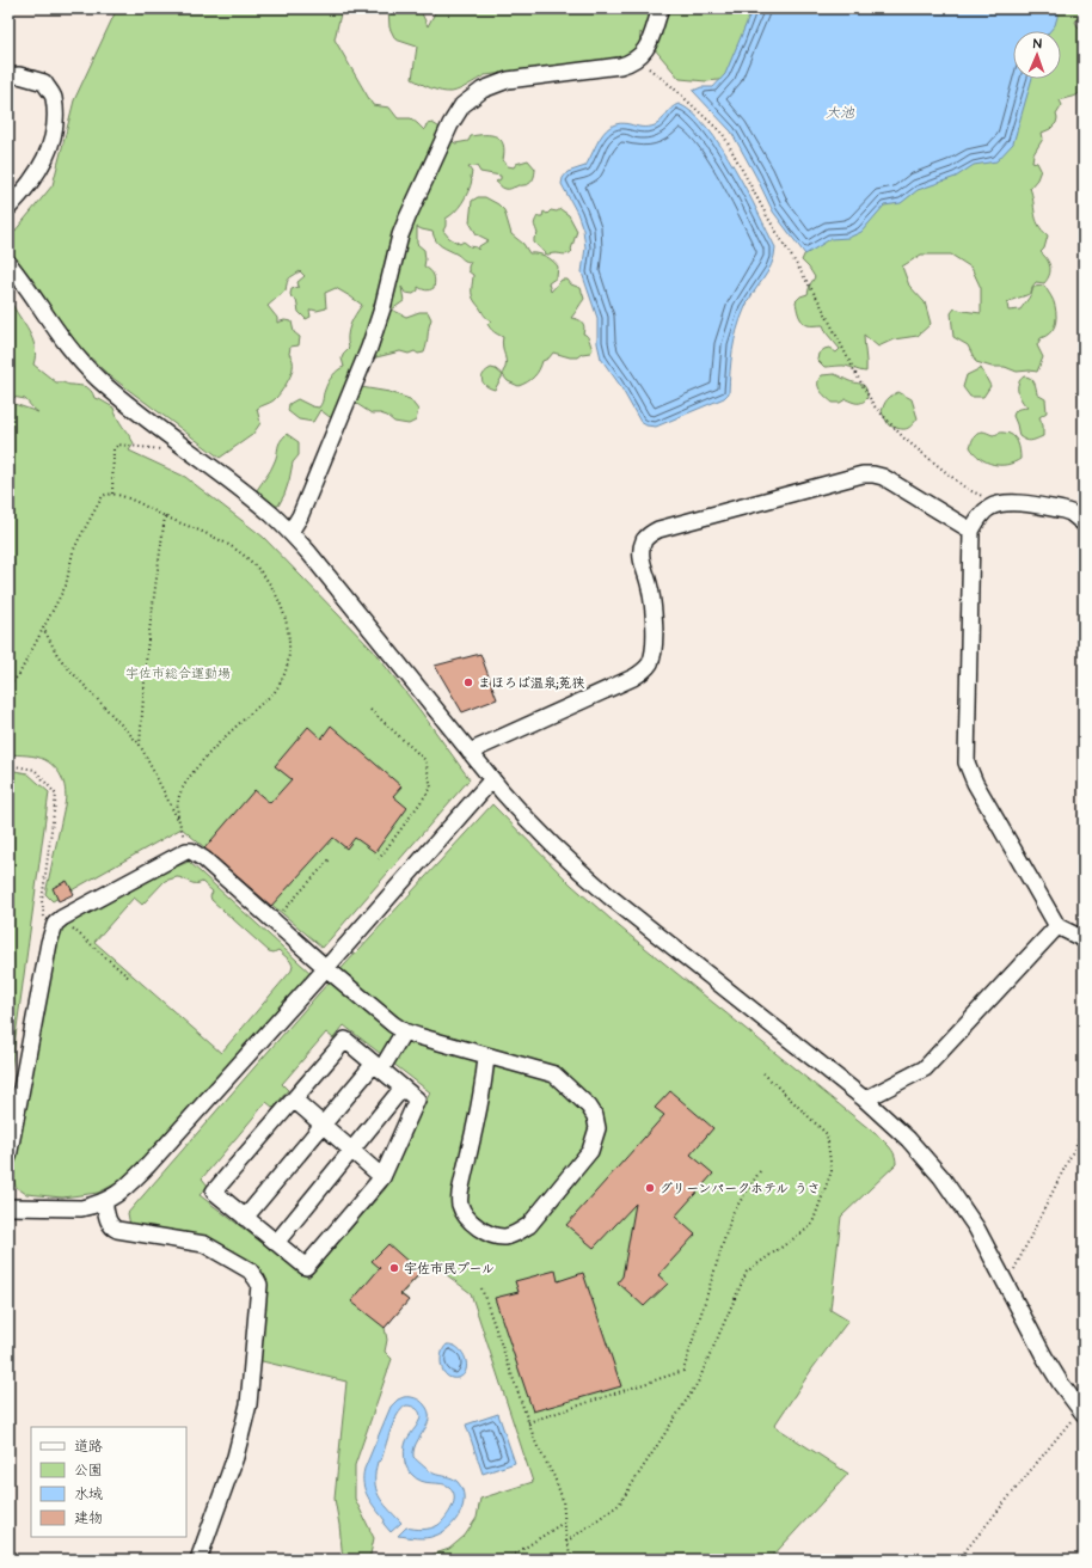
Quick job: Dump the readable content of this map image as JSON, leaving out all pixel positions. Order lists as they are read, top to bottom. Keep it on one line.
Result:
{"water":["大池"],"parks":["宇佐市総合運動場"],"places":["まほろば温泉;菟狭","グリーンパークホテル うさ","宇佐市民プール"],"legend":["道路","公園","水域","建物"],"north":"top"}
